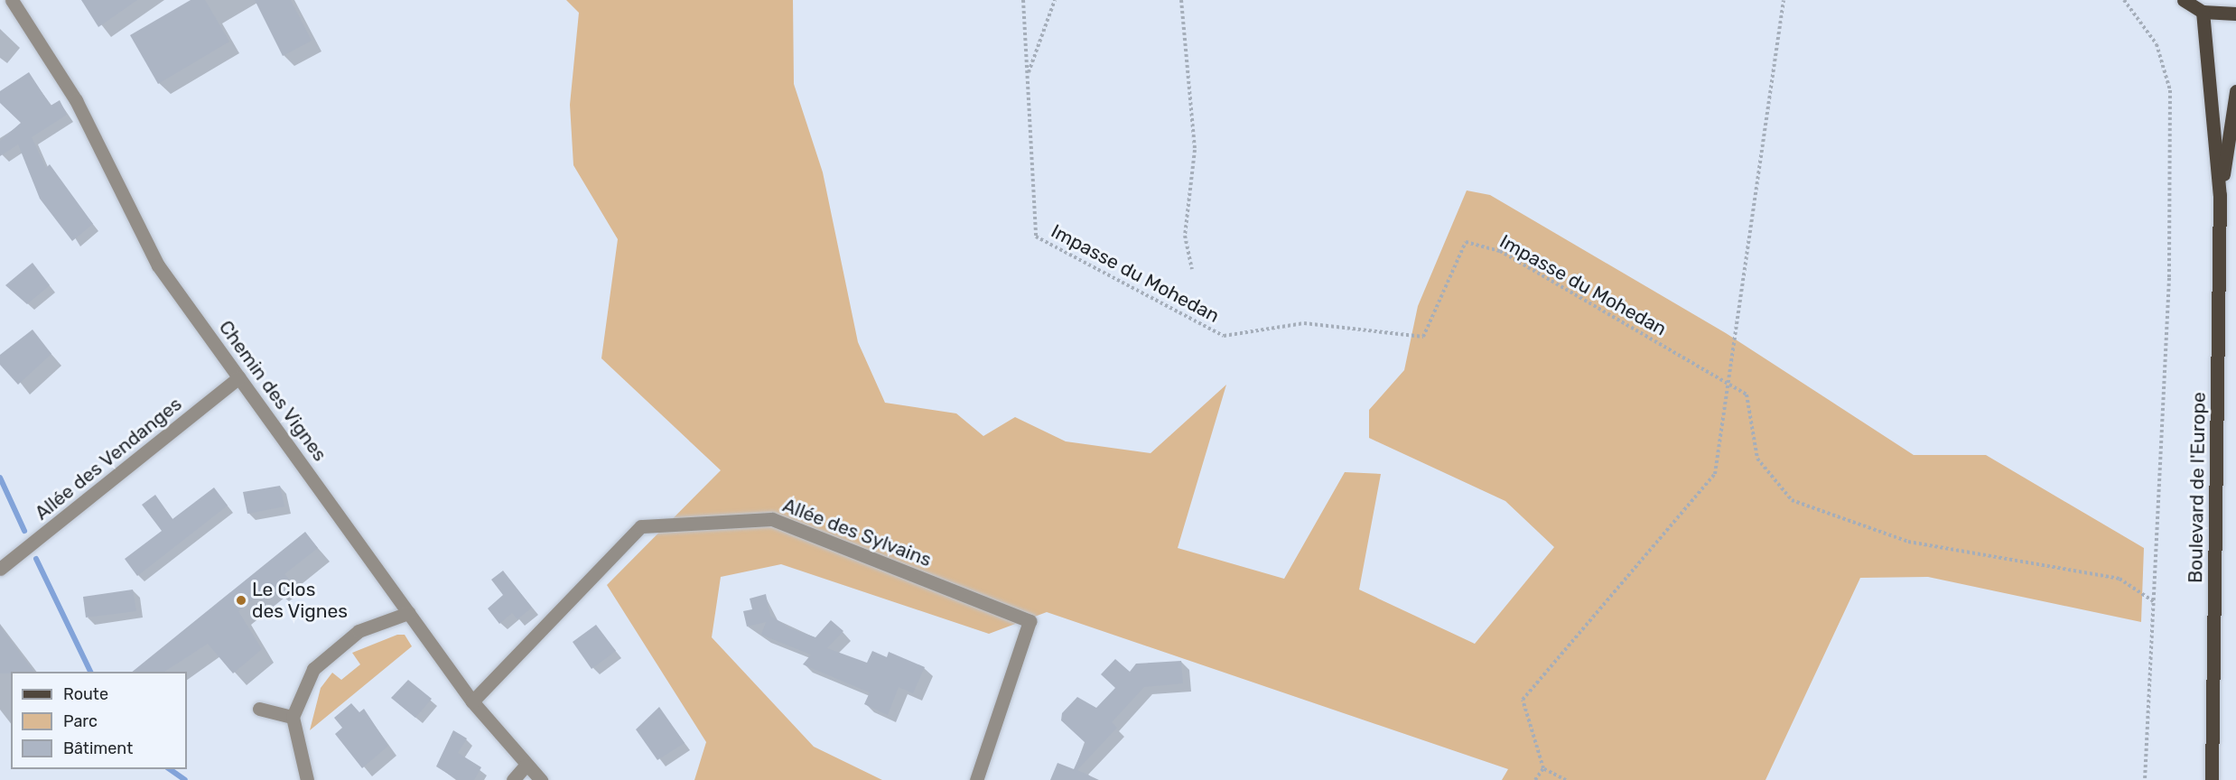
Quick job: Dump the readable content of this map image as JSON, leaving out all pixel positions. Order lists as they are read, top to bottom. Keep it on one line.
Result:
{"streets":{"main road":["Boulevard de l'Europe"],"street":["Chemin des Vignes","Allée des Vendanges","Allée des Sylvains"],"path":["Impasse du Mohedan"]},"crossings":[["Chemin des Vignes","Allée des Vendanges"],["Chemin des Vignes","Allée des Sylvains"]],"places":["Le Clos des Vignes"],"legend":["Route","Parc","Bâtiment"]}
